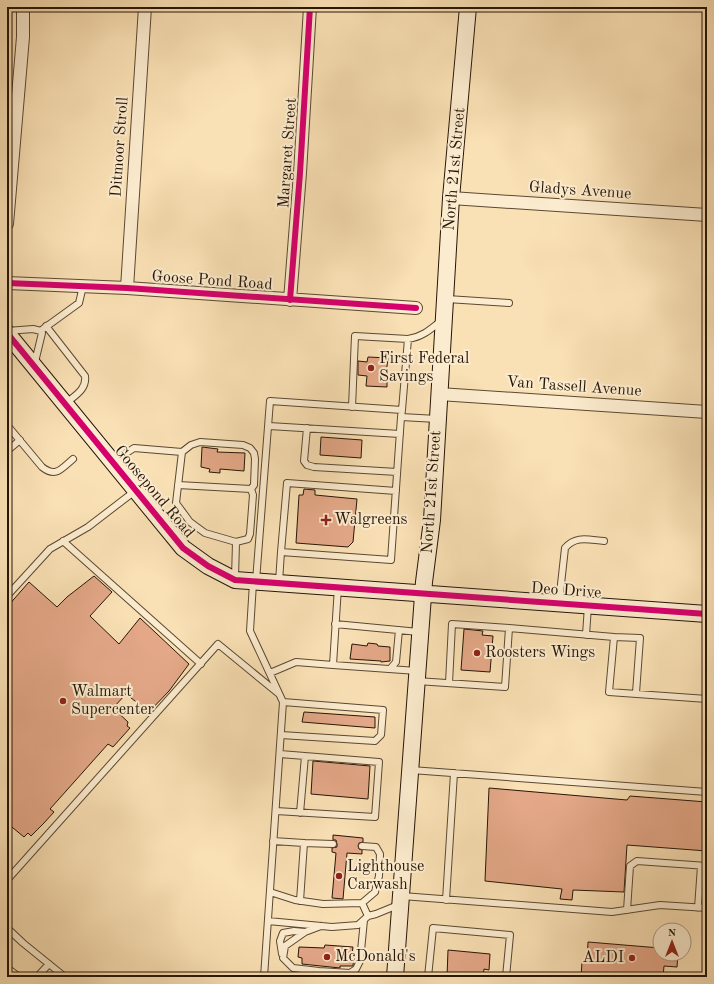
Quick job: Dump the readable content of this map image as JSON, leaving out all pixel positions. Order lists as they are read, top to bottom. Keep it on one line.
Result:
{"streets":{"main road":["North 21st Street","Goosepond Road","Deo Drive"],"street":["Ditmoor Stroll","Margaret Street","Gladys Avenue","Goose Pond Road","Van Tassell Avenue"]},"crossings":[["Ditmoor Stroll","Goose Pond Road"],["Margaret Street","Goose Pond Road"],["North 21st Street","Gladys Avenue"],["North 21st Street","Van Tassell Avenue"],["North 21st Street","Goosepond Road"],["North 21st Street","Deo Drive"],["Goosepond Road","Deo Drive"]],"places":{"other":["First Federal Savings","Roosters Wings","Walmart Supercenter","Lighthouse Carwash","McDonald's","ALDI"],"health":["Walgreens"]},"north":"top"}
